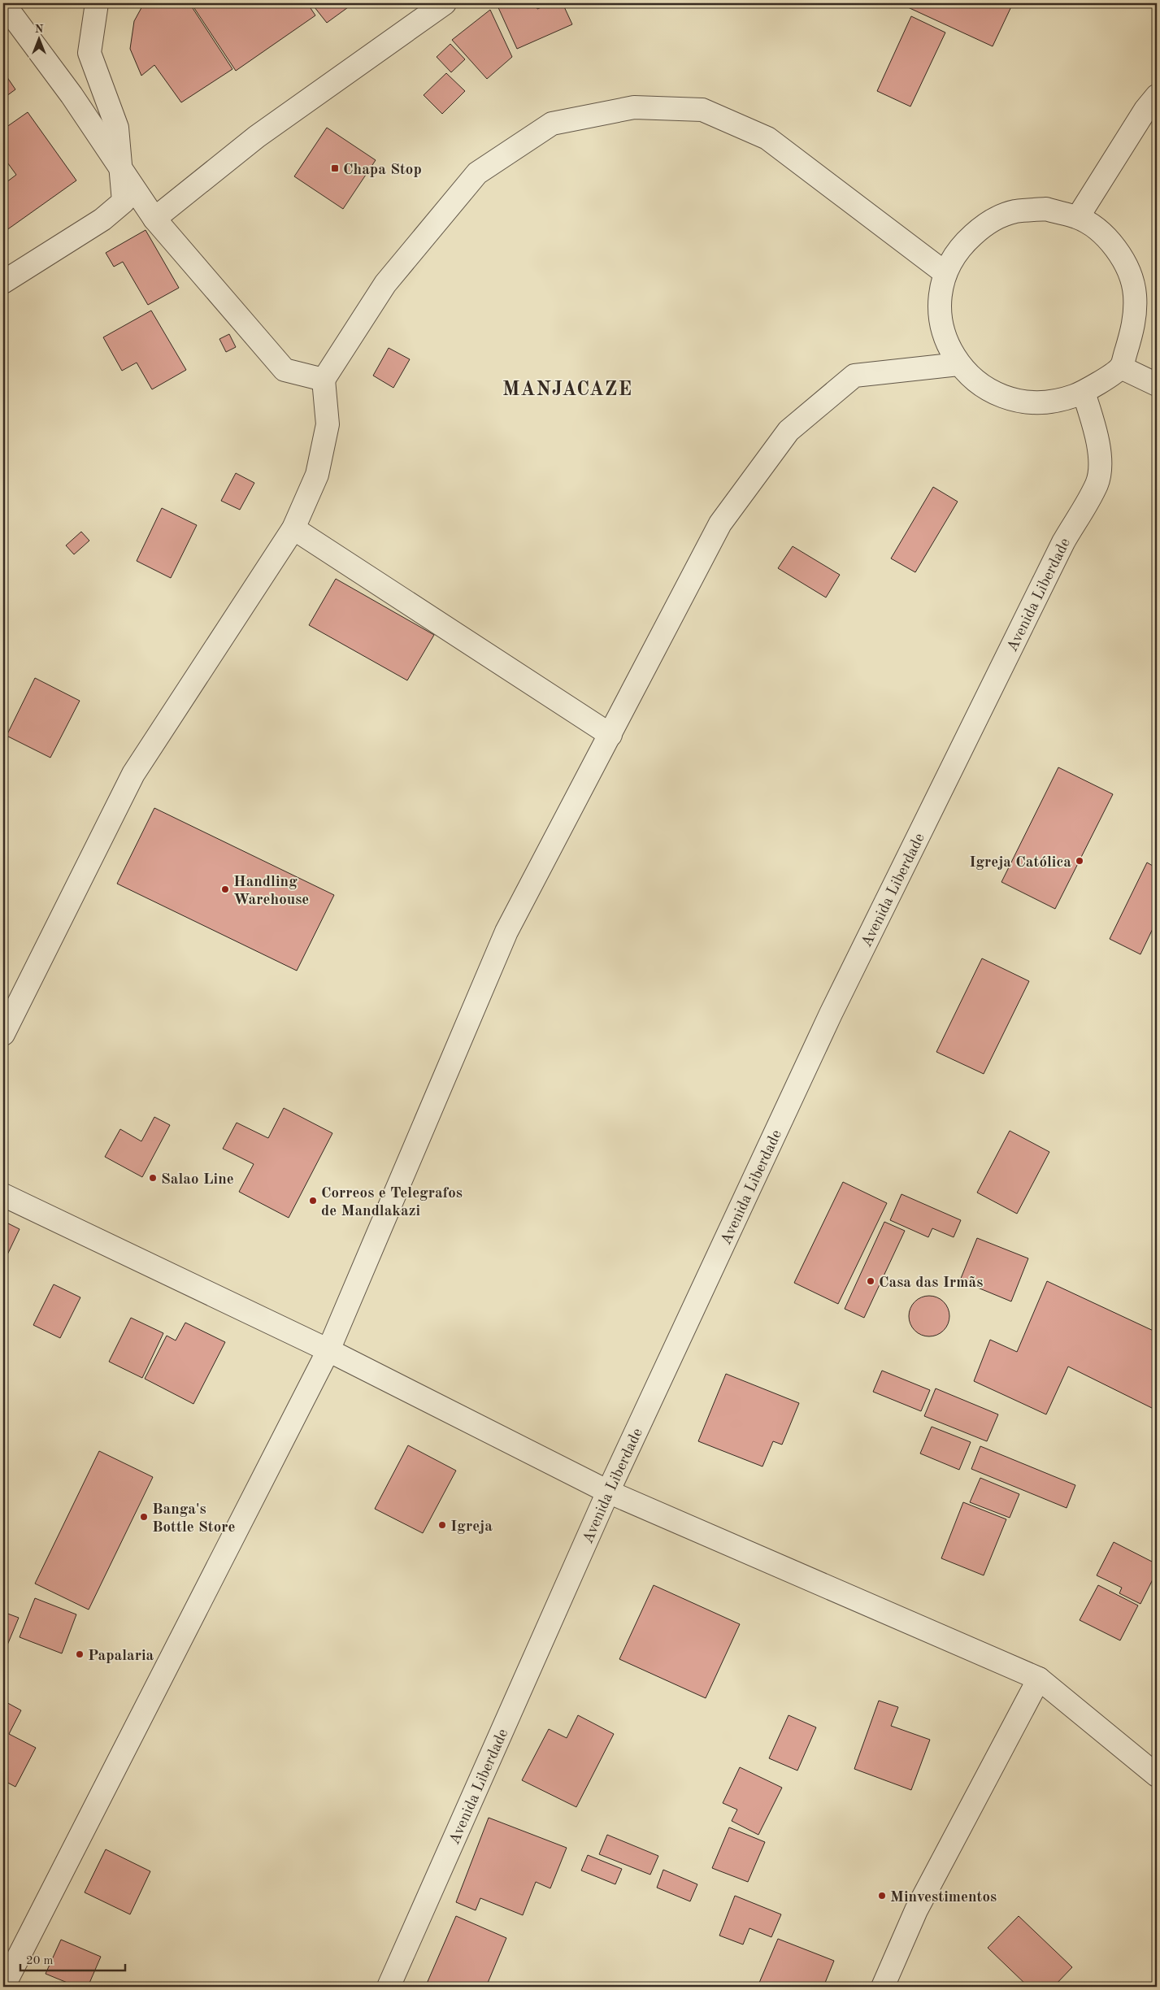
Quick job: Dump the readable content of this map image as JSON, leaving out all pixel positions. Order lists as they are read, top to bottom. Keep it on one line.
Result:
{"streets":{"street":["Avenida Liberdade"]},"districts":["MANJACAZE"],"places":{"transit":["Chapa Stop"],"other":["Igreja Católica","Handling Warehouse","Salao Line","Correos e Telegrafos de Mandlakazi","Casa das Irmãs","Banga's Bottle Store","Igreja","Papalaria","Minvestimentos"]},"scale_bar":"20 m","north":"top"}
